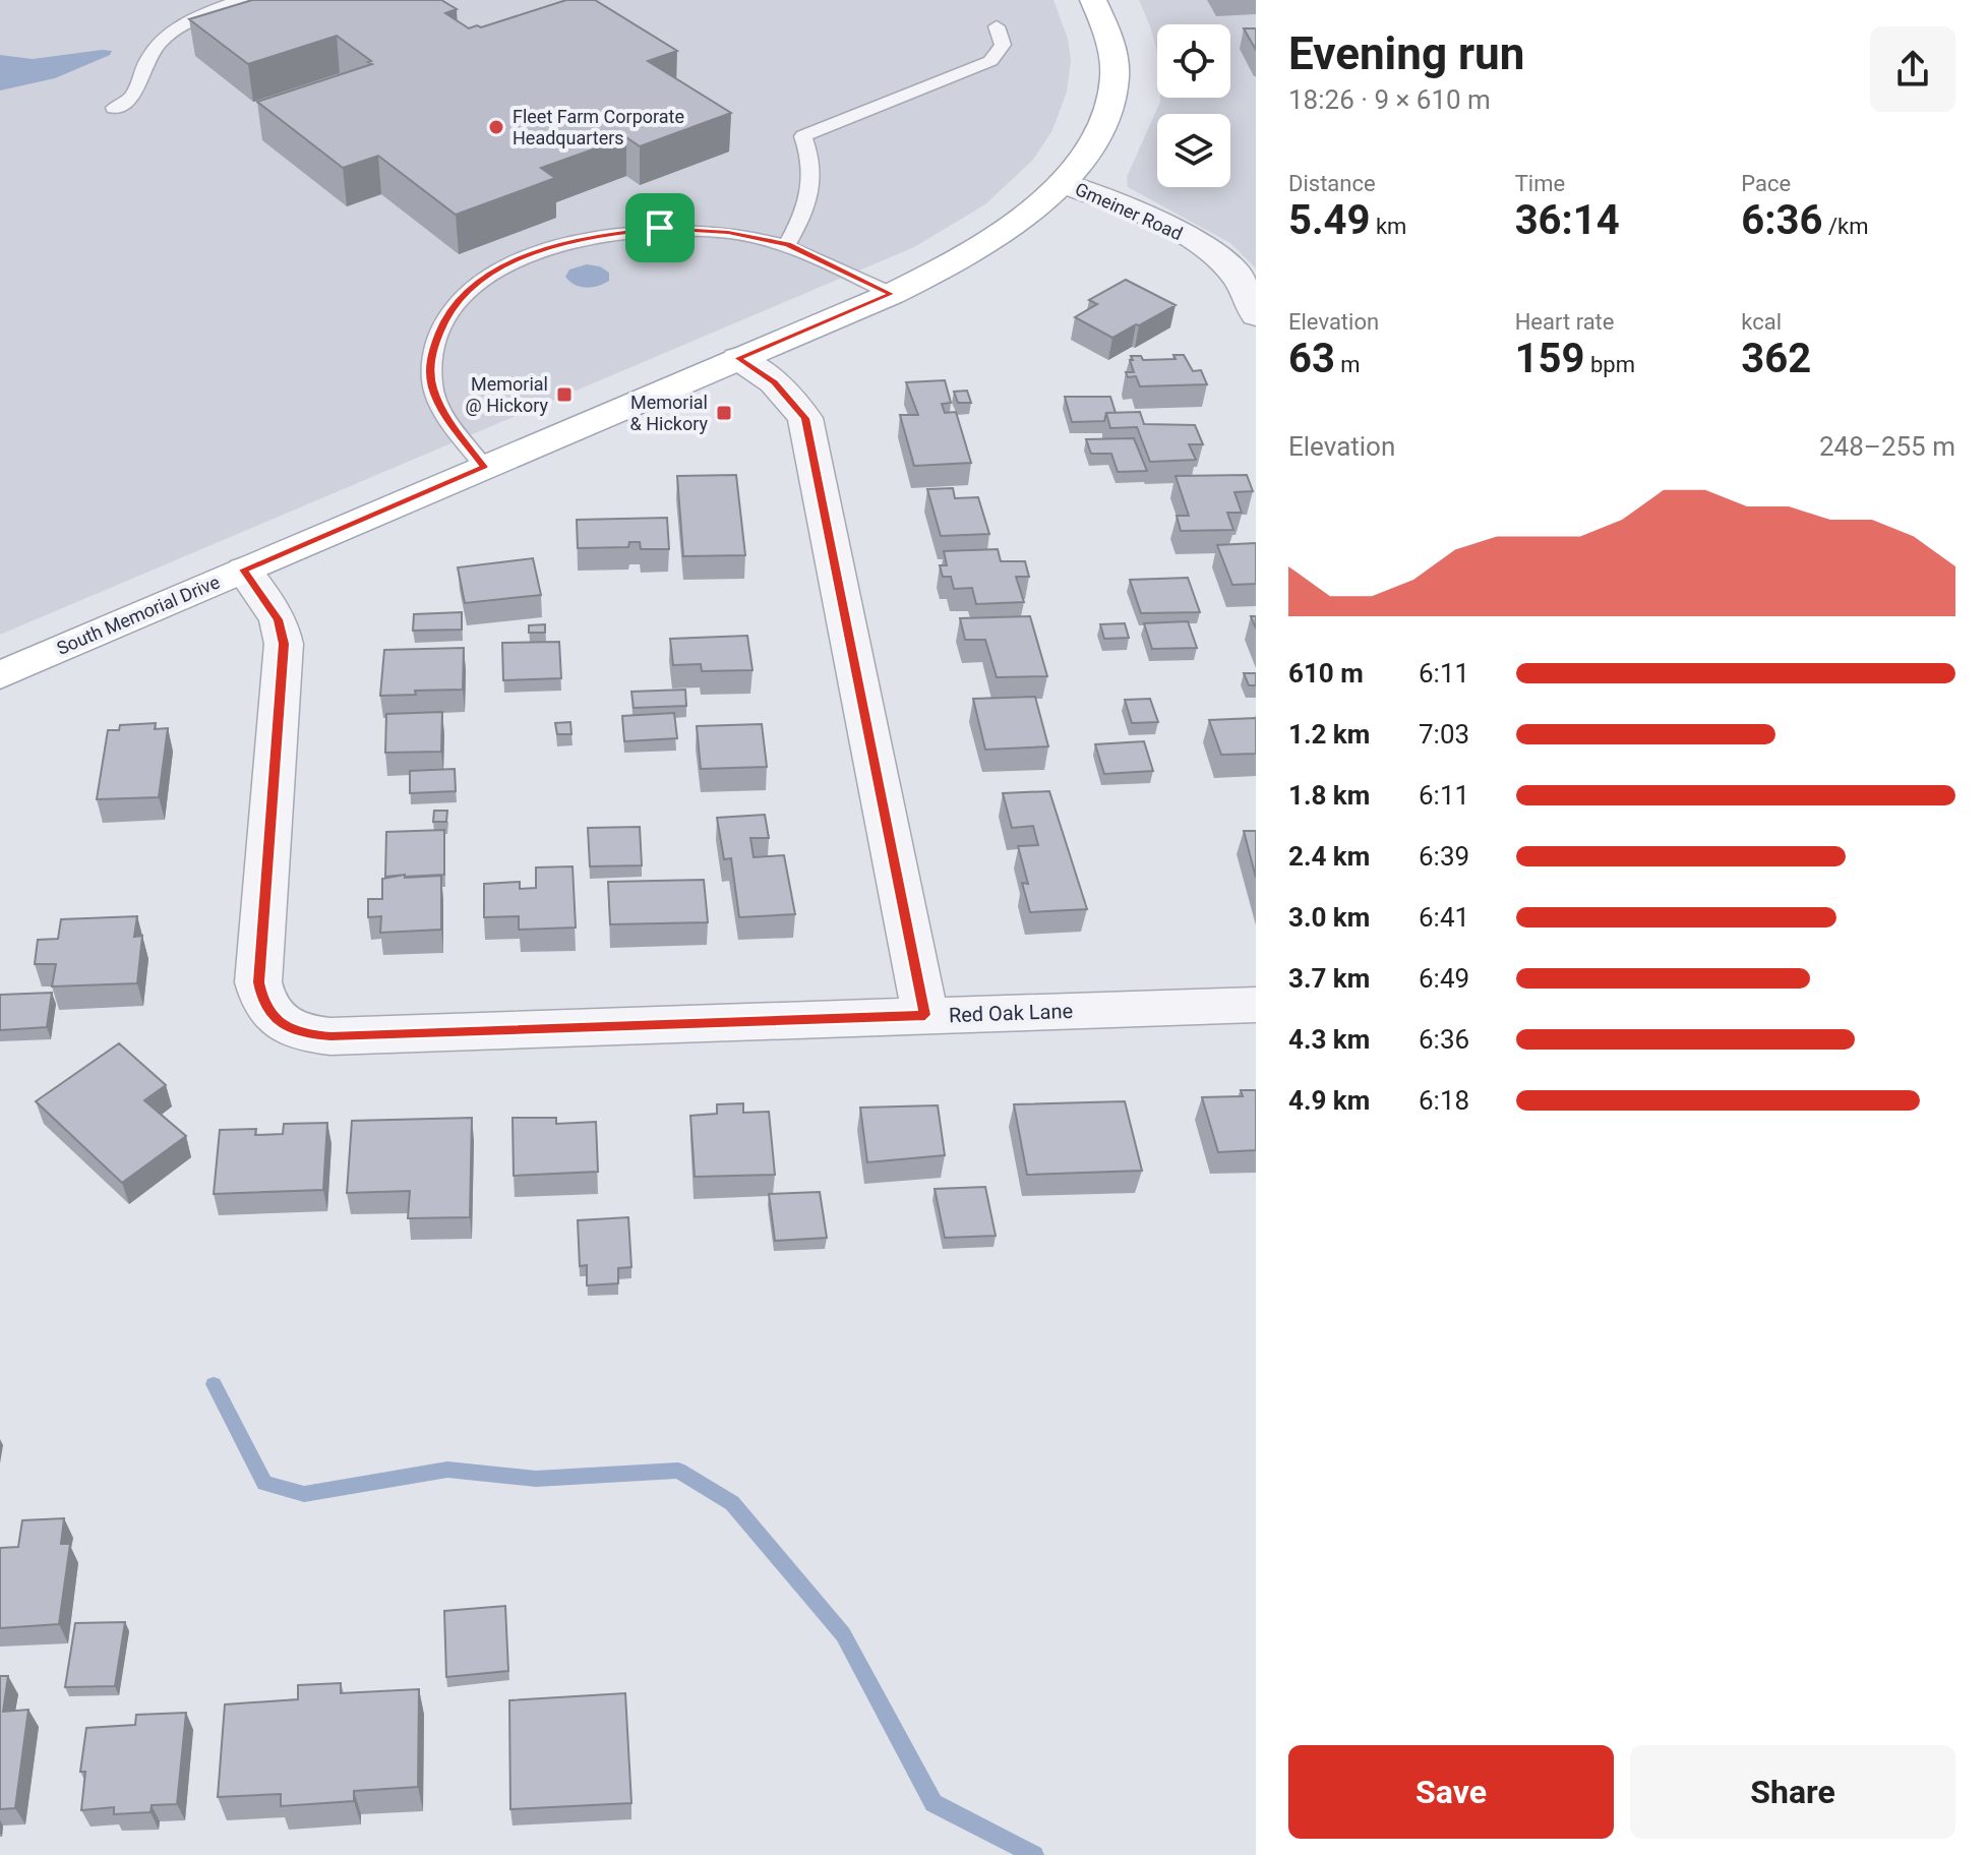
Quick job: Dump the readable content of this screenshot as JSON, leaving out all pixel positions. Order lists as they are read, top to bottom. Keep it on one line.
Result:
{"streets":{"main road":["South Memorial Drive"],"street":["Gmeiner Road","Red Oak Lane"]},"crossings":[["Gmeiner Road","South Memorial Drive"],["South Memorial Drive","Red Oak Lane"]],"places":{"other":["Fleet Farm Corporate Headquarters"],"transit":["Memorial @ Hickory","Memorial & Hickory"]},"page":{"heading":["Evening run","18:26 · 9 × 610 m"],"stats":[["Distance","5.49 km"],["Time","36:14"],["Pace","6:36 /km"],["Elevation","63 m"],["Heart rate","159 bpm"],["kcal","362"]],"chart":["Elevation","248–255 m"],"list":[{"name":"610 m","note":"6:11"},{"name":"1.2 km","note":"7:03"},{"name":"1.8 km","note":"6:11"},{"name":"2.4 km","note":"6:39"},{"name":"3.0 km","note":"6:41"},{"name":"3.7 km","note":"6:49"},{"name":"4.3 km","note":"6:36"},{"name":"4.9 km","note":"6:18"}],"buttons":["Save","Share"]}}
